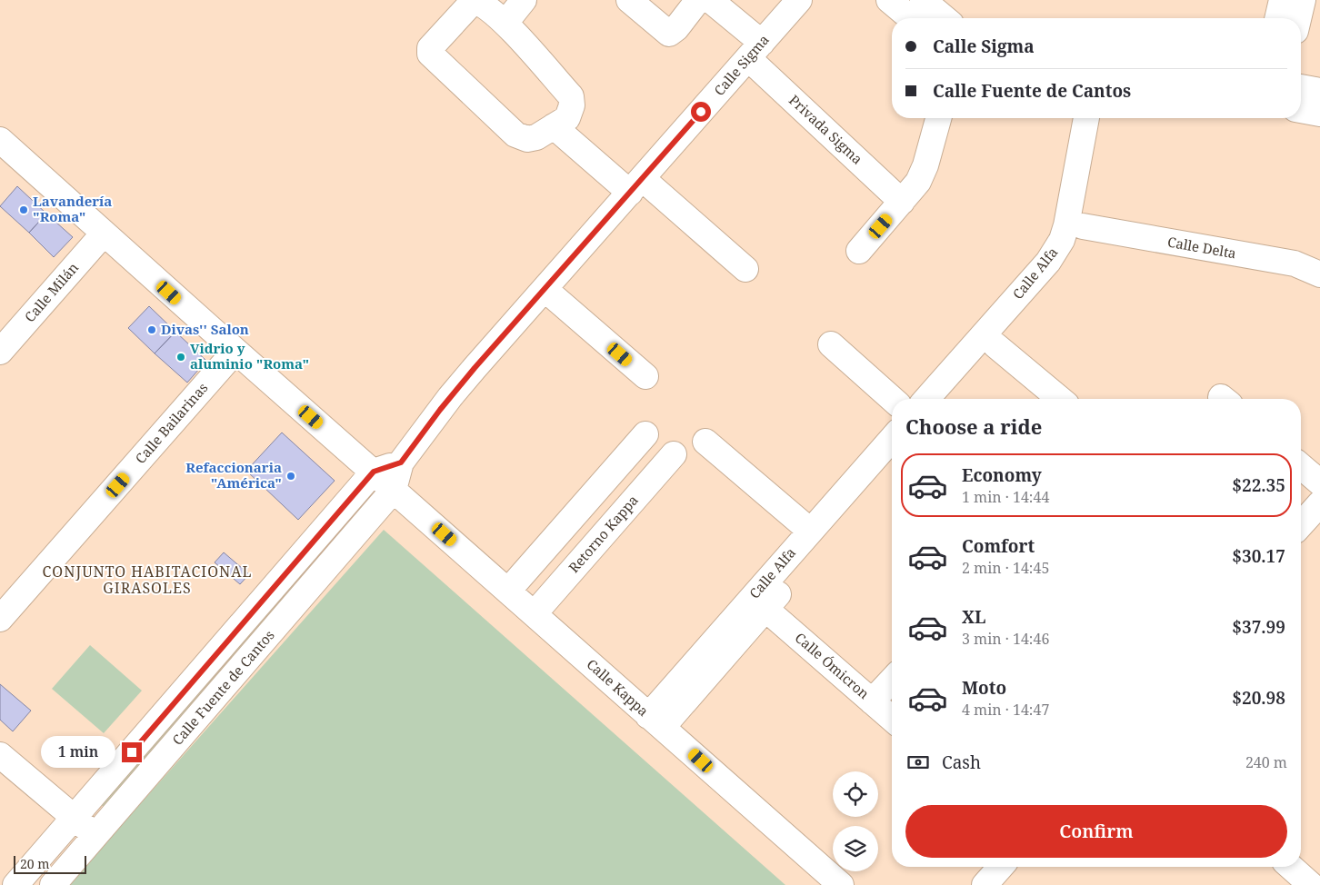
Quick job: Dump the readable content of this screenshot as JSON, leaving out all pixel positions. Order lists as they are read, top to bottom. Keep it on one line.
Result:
{"streets":{"street":["Calle Sigma","Privada Sigma","Calle Delta","Calle Alfa","Calle Milán","Calle Bailarinas","Retorno Kappa","Calle Ómicron","Calle Fuente de Cantos","Calle Kappa"]},"crossings":[["Calle Sigma","Privada Sigma"],["Calle Delta","Calle Alfa"],["Calle Alfa","Calle Ómicron"],["Calle Alfa","Calle Kappa"],["Calle Milán","Calle Kappa"],["Calle Bailarinas","Calle Kappa"],["Retorno Kappa","Calle Kappa"],["Calle Fuente de Cantos","Calle Kappa"]],"districts":["CONJUNTO HABITACIONAL GIRASOLES"],"places":["Lavandería \"Roma\"","Divas'' Salon","Vidrio y aluminio \"Roma\"","Refaccionaria \"América\""],"scale_bar":"20 m","page":{"banner":["Calle Sigma","Calle Fuente de Cantos"],"heading":"Choose a ride","list":[{"name":"Economy","note":"1 min · 14:44","value":"$22.35"},{"name":"Comfort","note":"2 min · 14:45","value":"$30.17"},{"name":"XL","note":"3 min · 14:46","value":"$37.99"},{"name":"Moto","note":"4 min · 14:47","value":"$20.98"}],"bubble":"1 min","pay":["Cash","240 m"],"buttons":"Confirm","scale":"20 m"}}
